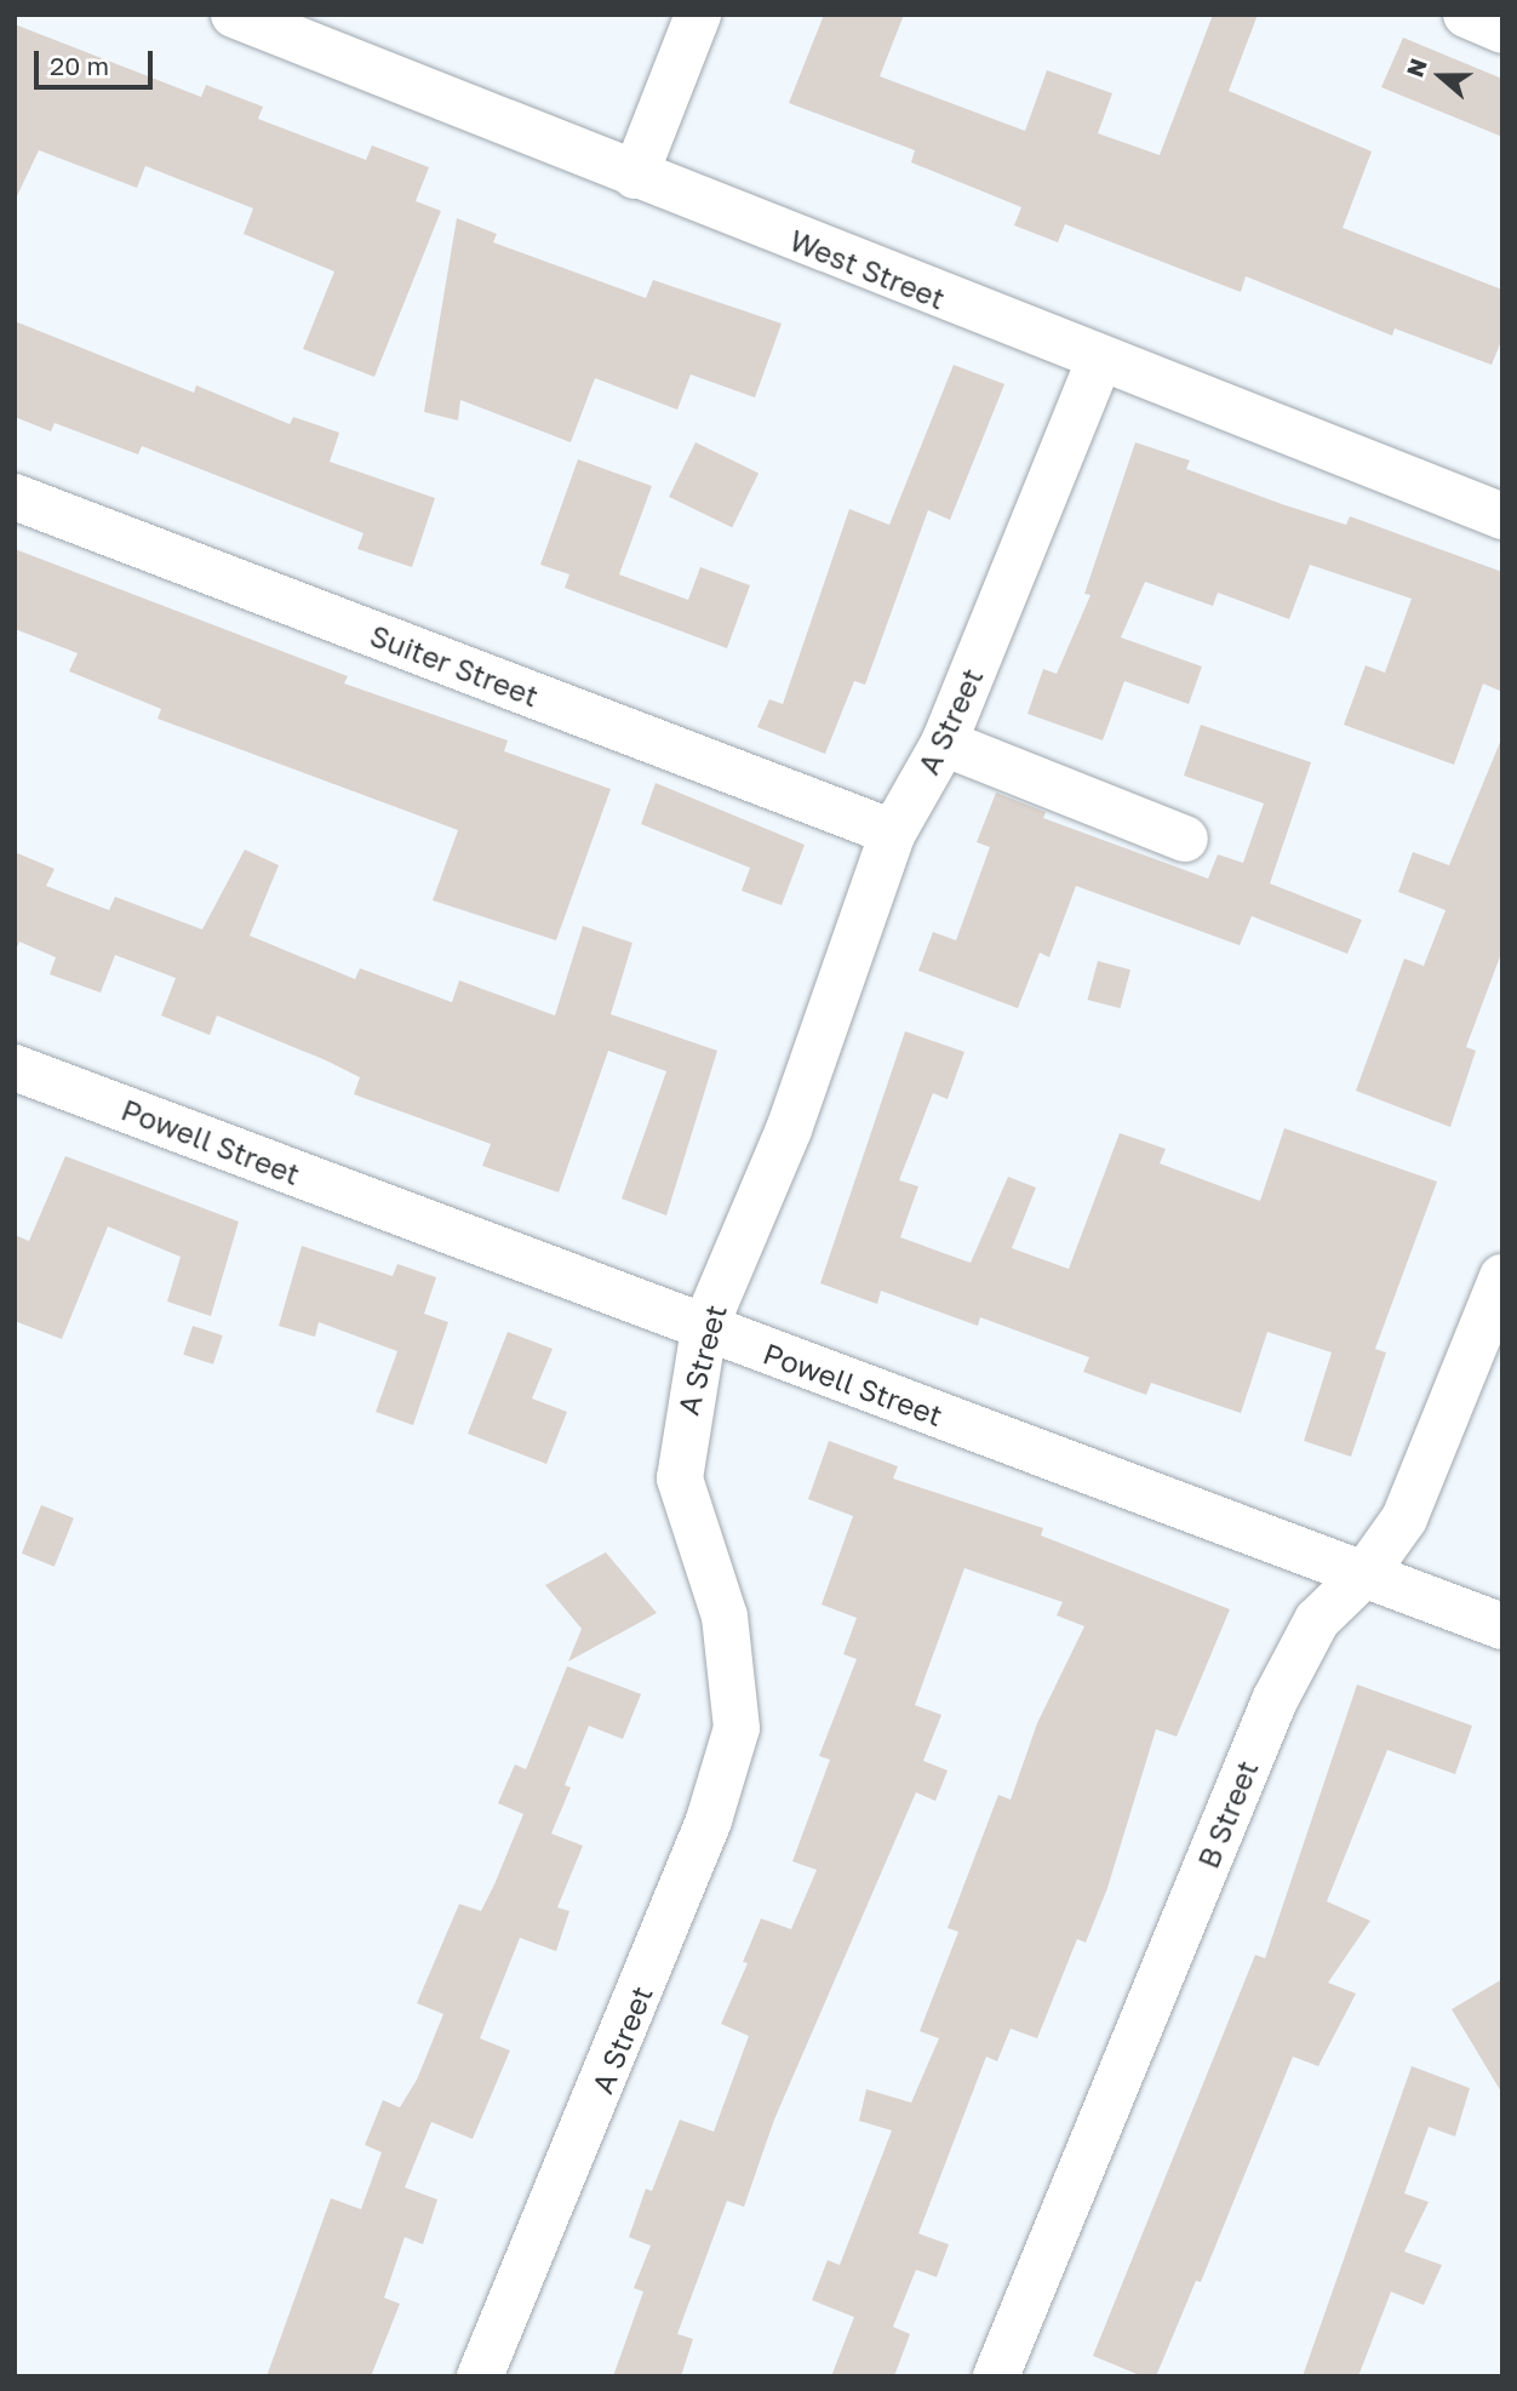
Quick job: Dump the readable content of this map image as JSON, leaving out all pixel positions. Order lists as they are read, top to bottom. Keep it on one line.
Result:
{"streets":{"street":["West Street","Suiter Street","A Street","Powell Street","B Street"]},"crossings":[["West Street","A Street"],["Suiter Street","A Street"],["A Street","Powell Street"],["Powell Street","B Street"]],"scale_bar":"20 m","north":"left"}
